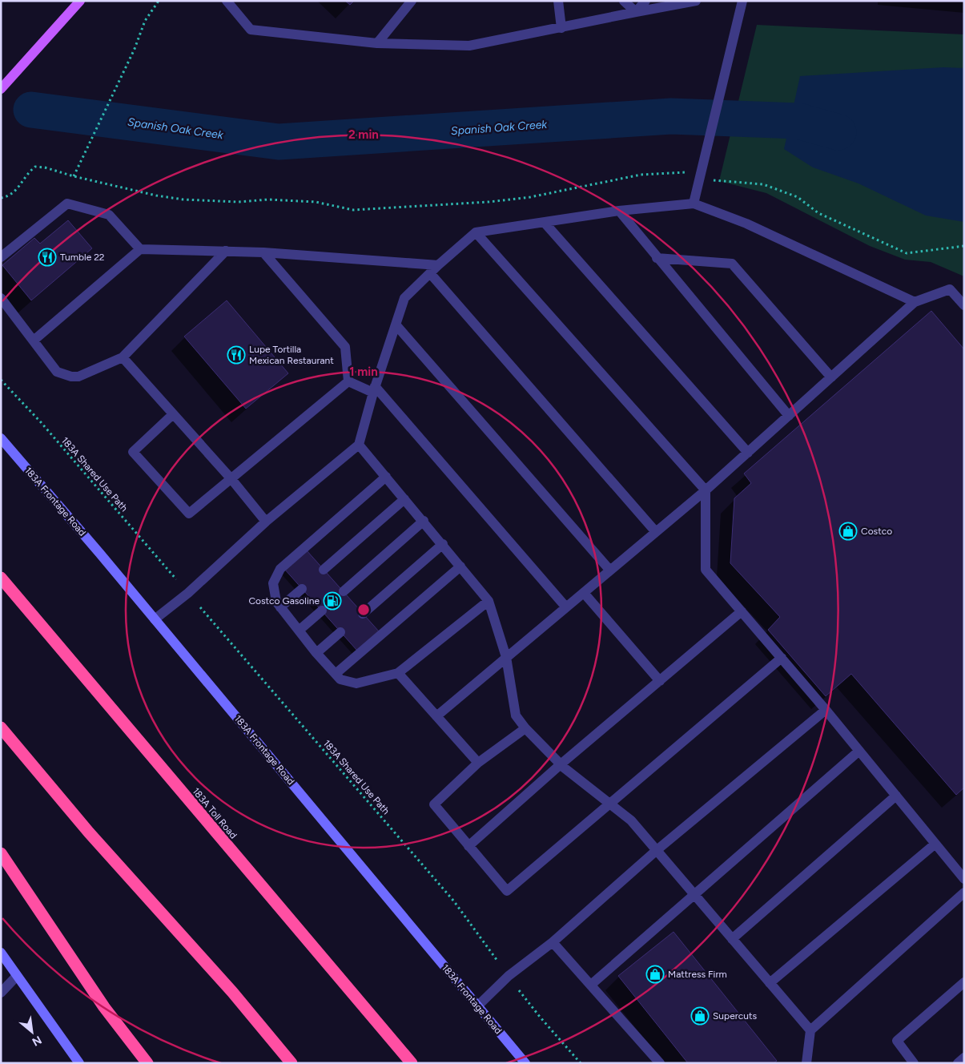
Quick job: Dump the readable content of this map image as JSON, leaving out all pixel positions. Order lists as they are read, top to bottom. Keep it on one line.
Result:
{"streets":{"highway":["183A Toll Road"],"main road":["183A Frontage Road"],"path":["183A Shared Use Path"]},"water":["Spanish Oak Creek"],"places":{"restaurant":["Tumble 22","Lupe Tortilla Mexican Restaurant"],"shop":["Costco","Mattress Firm","Supercuts"],"fuel station":["Costco Gasoline"]},"north":"bottom right","rings":["2 min","1 min"]}
